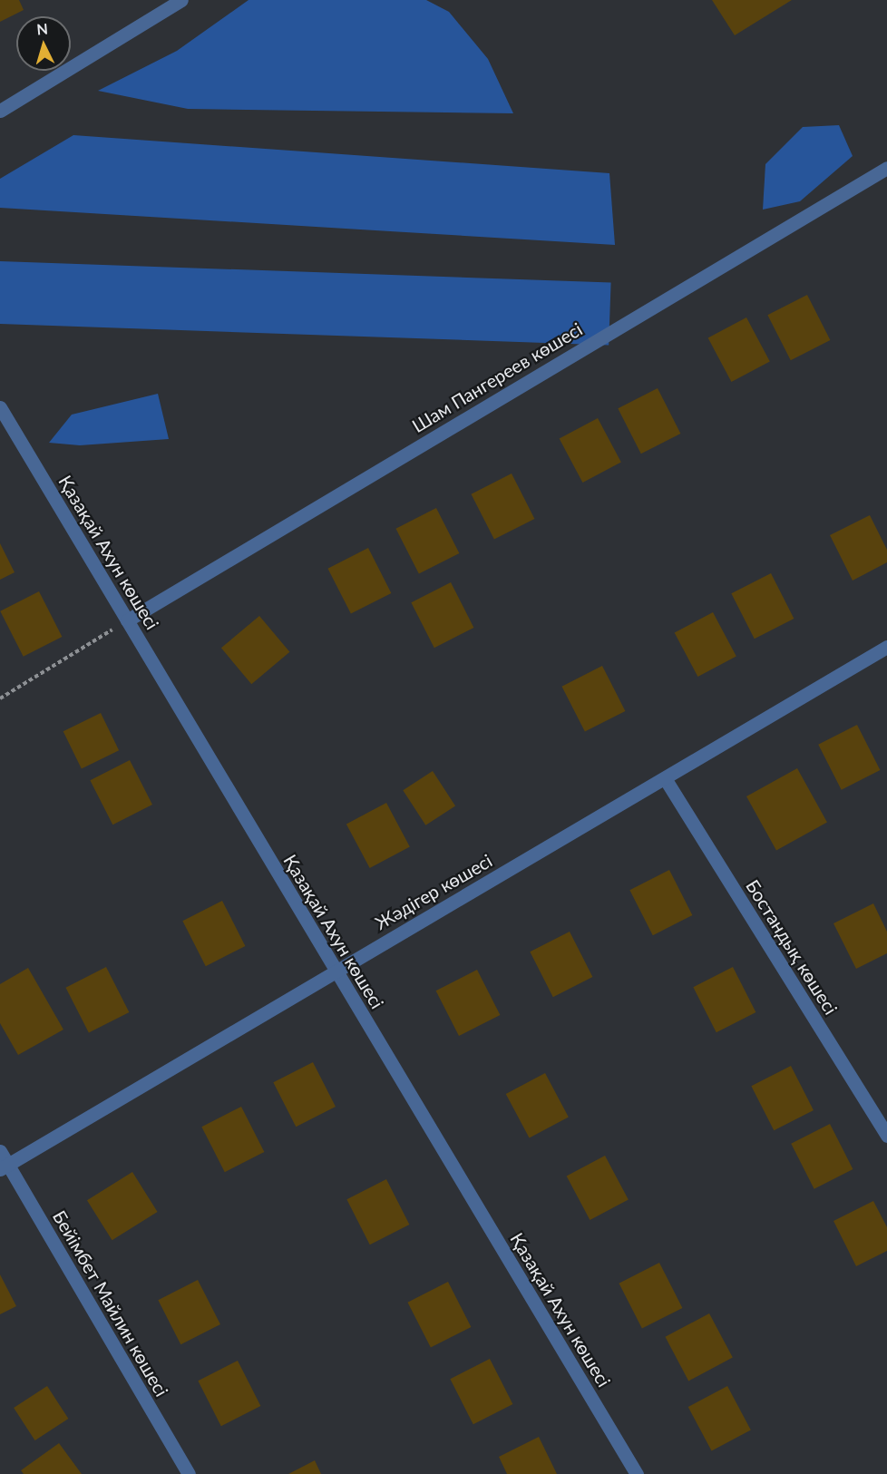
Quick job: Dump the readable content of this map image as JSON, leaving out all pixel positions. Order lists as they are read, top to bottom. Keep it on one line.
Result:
{"streets":{"street":["Шам Пангереев көшесі","Қазақай Ахун көшесі","Жәдігер көшесі","Бостандық көшесі","Бейімбет Майлин көшесі"]},"crossings":[["Шам Пангереев көшесі","Қазақай Ахун көшесі"],["Қазақай Ахун көшесі","Жәдігер көшесі"],["Жәдігер көшесі","Бостандық көшесі"],["Жәдігер көшесі","Бейімбет Майлин көшесі"]],"north":"top"}
